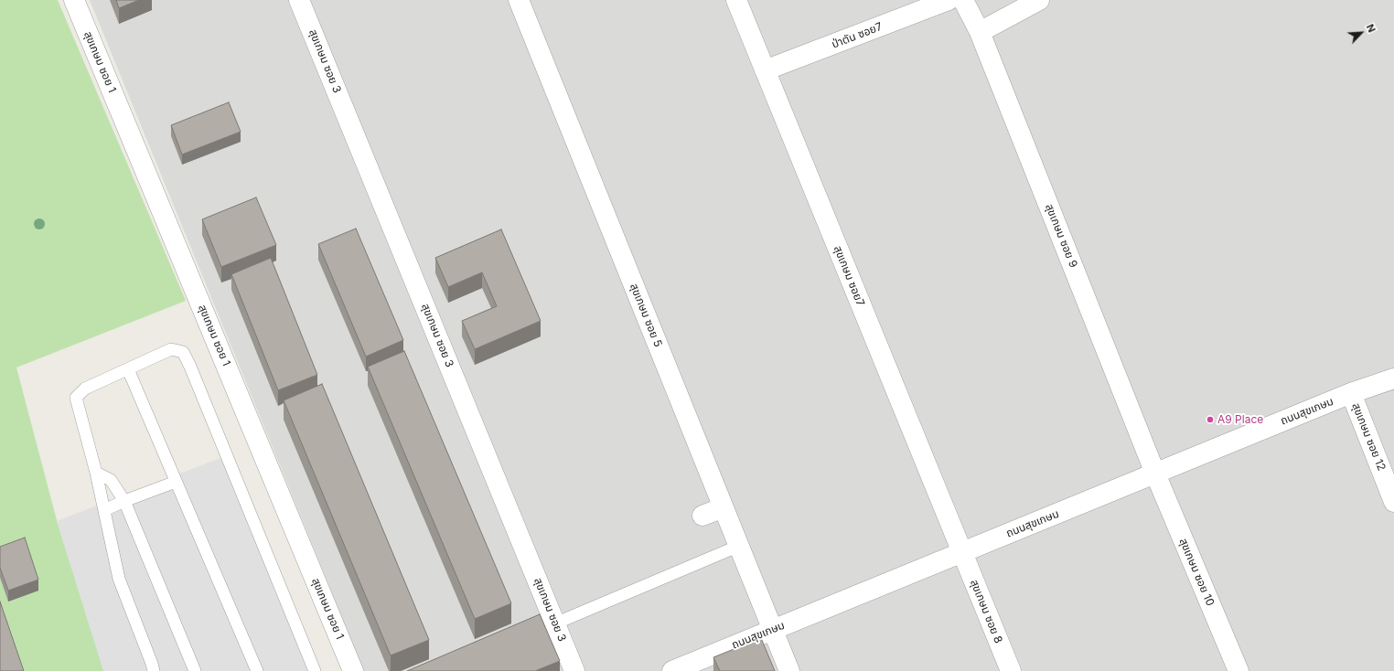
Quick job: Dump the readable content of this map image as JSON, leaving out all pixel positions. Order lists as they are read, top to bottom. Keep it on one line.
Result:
{"streets":{"street":["ป่าตัน ซอย7","สุขเกษม ซอย 3","สุขเกษม ซอย 1","สุขเกษม ซอย 9","สุขเกษม ซอย7","สุขเกษม ซอย 5","ถนนสุขเกษม","สุขเกษม ซอย 12","สุขเกษม ซอย 10","สุขเกษม ซอย 8"]},"crossings":[["ป่าตัน ซอย7","สุขเกษม ซอย7"],["สุขเกษม ซอย 9","ถนนสุขเกษม"],["สุขเกษม ซอย 9","สุขเกษม ซอย 10"],["สุขเกษม ซอย7","ถนนสุขเกษม"],["สุขเกษม ซอย7","สุขเกษม ซอย 8"],["สุขเกษม ซอย 5","ถนนสุขเกษม"],["ถนนสุขเกษม","สุขเกษม ซอย 12"],["ถนนสุขเกษม","สุขเกษม ซอย 10"],["ถนนสุขเกษม","สุขเกษม ซอย 8"]],"places":["A9 Place"],"north":"top right"}
